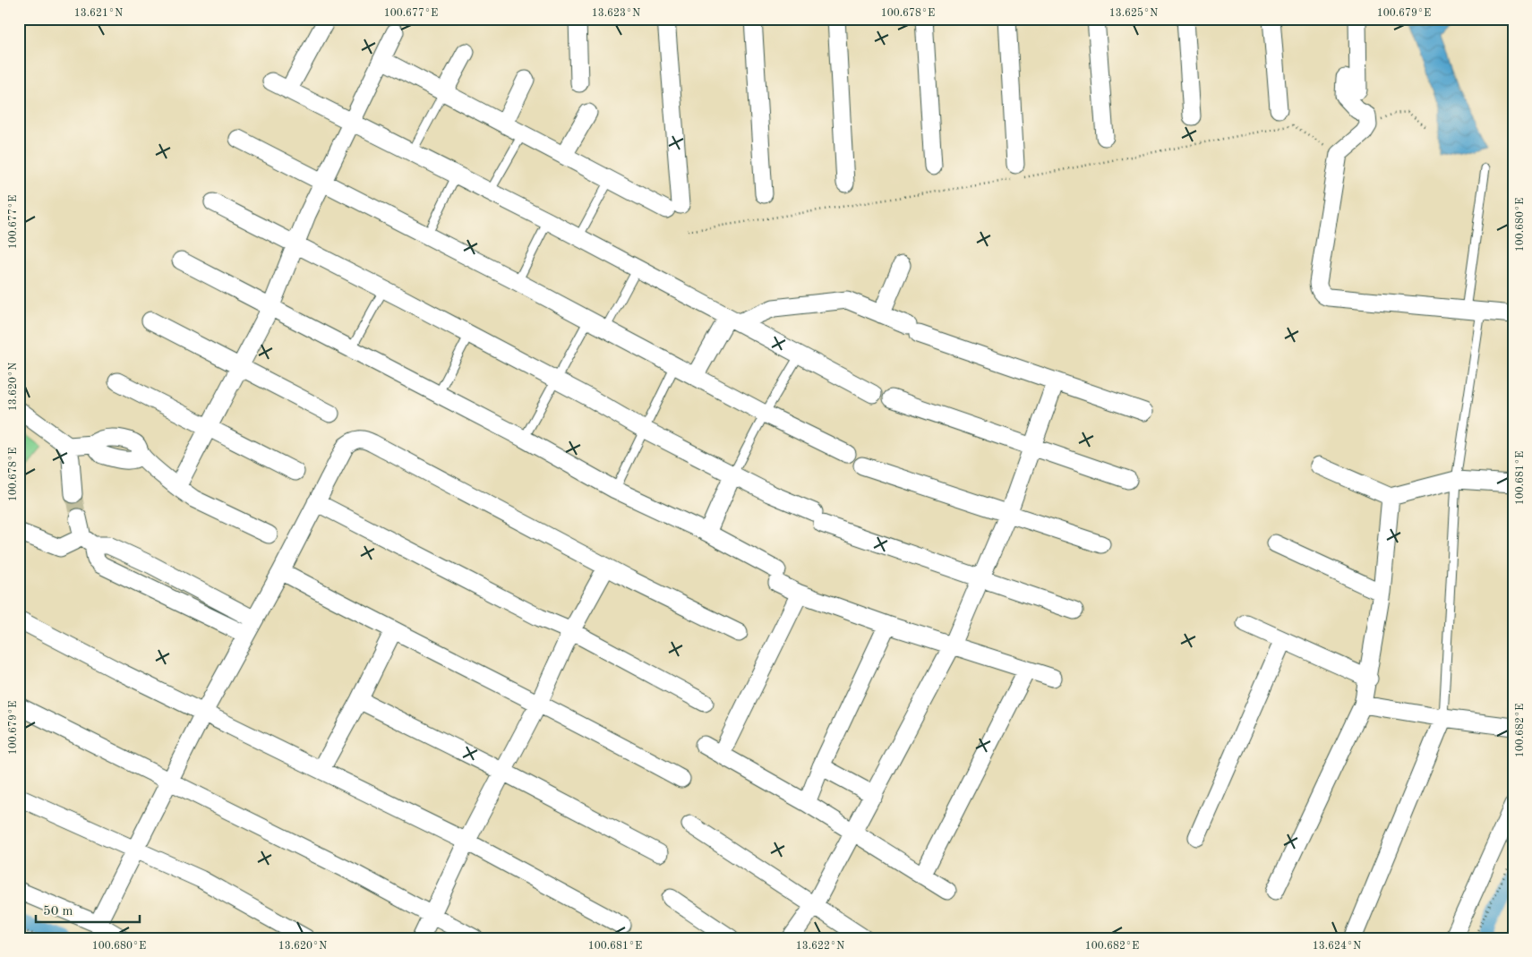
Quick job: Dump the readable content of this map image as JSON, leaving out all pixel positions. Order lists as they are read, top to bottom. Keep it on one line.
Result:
{"scale_bar":"50 m","coordinates":["13.621°N","100.677°E","13.623°N","100.678°E","13.625°N","100.679°E","100.680°E","13.620°N","100.681°E","100.682°E","13.622°N","13.624°N"]}
